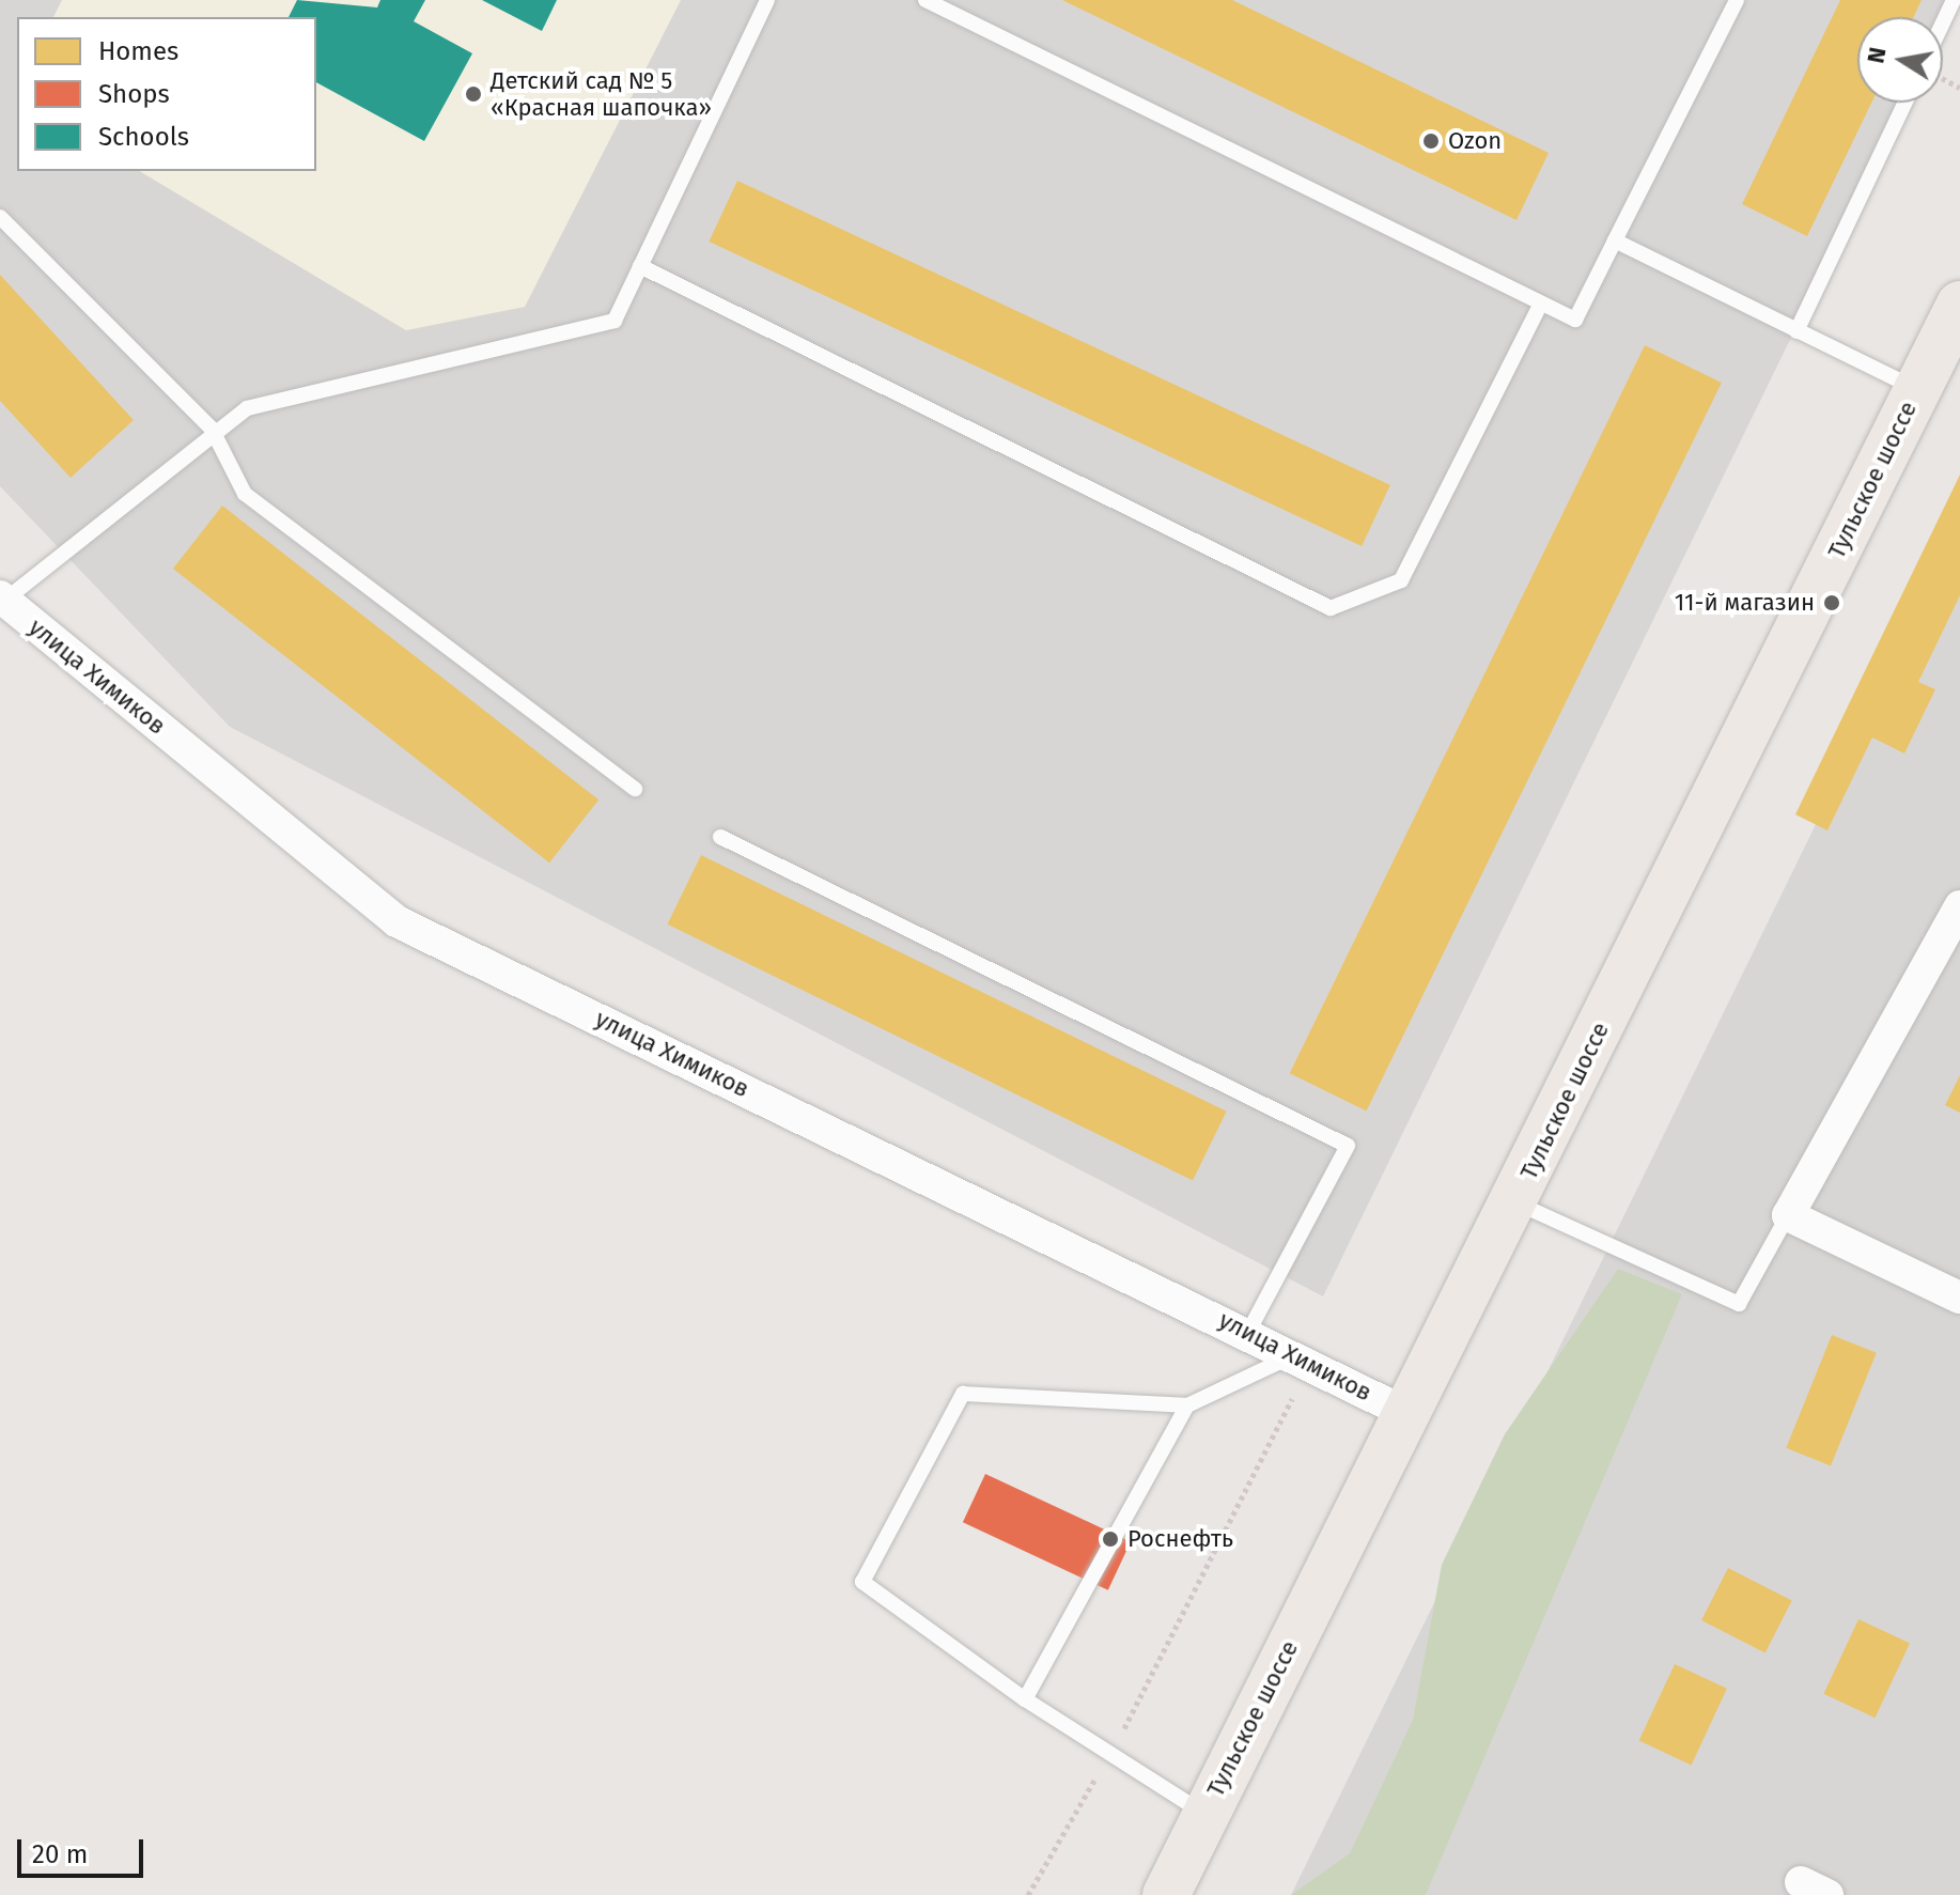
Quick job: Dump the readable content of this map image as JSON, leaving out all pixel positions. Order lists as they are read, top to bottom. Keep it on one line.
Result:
{"streets":{"main road":["Тульское шоссе"],"street":["улица Химиков"]},"crossings":[["Тульское шоссе","улица Химиков"]],"places":["Детский сад № 5 «Красная шапочка»","Ozon","11-й магазин","Роснефть"],"legend":["Homes","Shops","Schools"],"scale_bar":"20 m","north":"left"}
